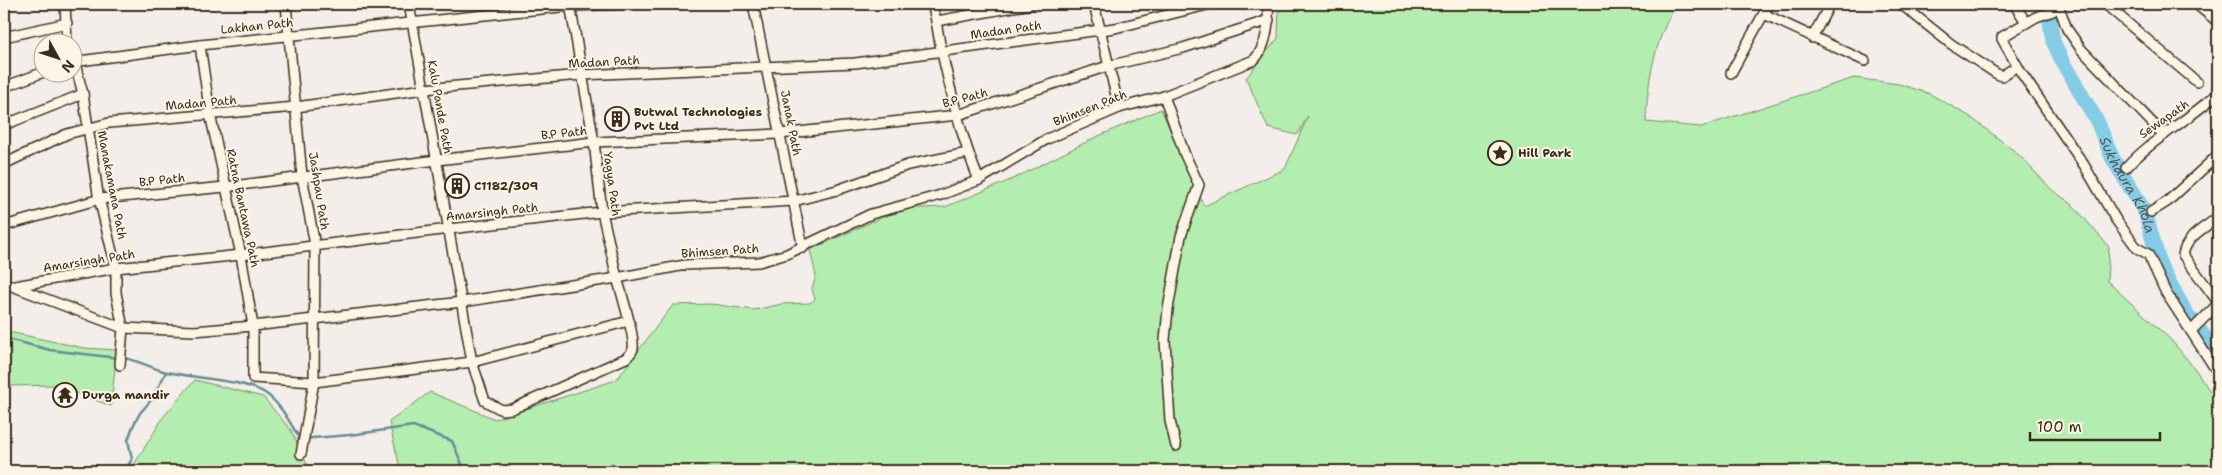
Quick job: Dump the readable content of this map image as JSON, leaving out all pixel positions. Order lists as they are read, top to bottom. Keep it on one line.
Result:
{"streets":{"street":["Lakhan Path","Madan Path","B.P Path","Kalu Pande Path","Bhimsen Path","Sewapath","Janak Path","Yagya Path","Manakamana Path","Jashpau Path","Ratna Bantawa Path","Amarsingh Path"]},"crossings":[["Lakhan Path","Kalu Pande Path"],["Lakhan Path","Yagya Path"],["Lakhan Path","Jashpau Path"],["Lakhan Path","Ratna Bantawa Path"],["Madan Path","Kalu Pande Path"],["Madan Path","Janak Path"],["Madan Path","Yagya Path"],["Madan Path","Manakamana Path"],["Madan Path","Jashpau Path"],["Madan Path","Ratna Bantawa Path"],["B.P Path","Kalu Pande Path"],["B.P Path","Bhimsen Path"],["B.P Path","Janak Path"],["B.P Path","Yagya Path"],["B.P Path","Manakamana Path"],["B.P Path","Jashpau Path"],["B.P Path","Ratna Bantawa Path"],["Kalu Pande Path","Bhimsen Path"],["Kalu Pande Path","Amarsingh Path"],["Bhimsen Path","Janak Path"],["Bhimsen Path","Yagya Path"],["Bhimsen Path","Manakamana Path"],["Bhimsen Path","Jashpau Path"],["Bhimsen Path","Ratna Bantawa Path"],["Bhimsen Path","Amarsingh Path"],["Janak Path","Amarsingh Path"],["Yagya Path","Amarsingh Path"],["Manakamana Path","Amarsingh Path"],["Jashpau Path","Ratna Bantawa Path"],["Jashpau Path","Amarsingh Path"],["Ratna Bantawa Path","Amarsingh Path"]],"water":["Sukhaura Khola"],"places":{"building":["Butwal Technologies Pvt Ltd","C1182/309"],"place":["Hill Park"],"temple":["Durga mandir"]},"scale_bar":"100 m","north":"bottom right"}
